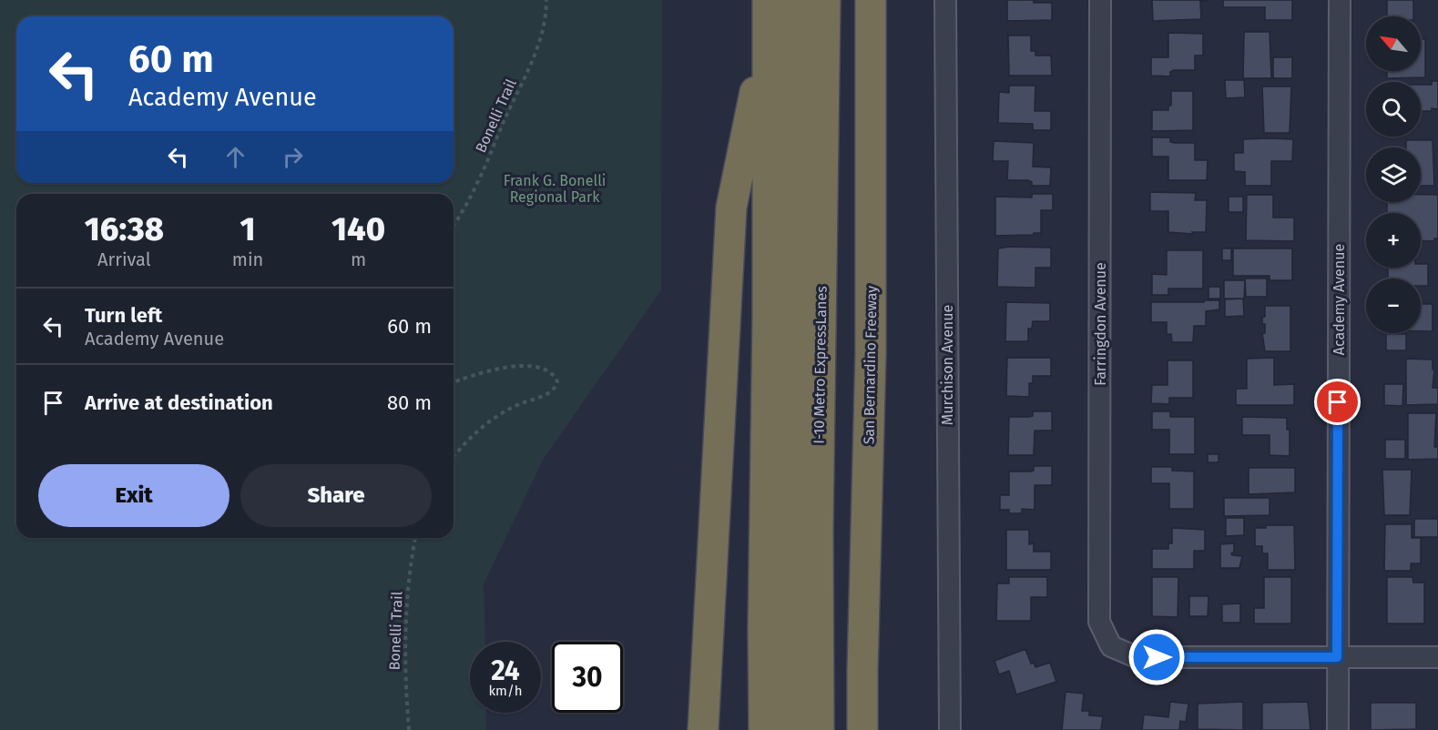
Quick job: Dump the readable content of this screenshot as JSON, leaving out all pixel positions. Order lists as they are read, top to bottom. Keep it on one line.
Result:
{"streets":{"highway":["I-10 Metro ExpressLanes","San Bernardino Freeway"],"street":["Academy Avenue","Farringdon Avenue","Murchison Avenue"],"path":["Bonelli Trail"]},"crossings":[["Academy Avenue","Farringdon Avenue"]],"parks":["Frank G. Bonelli Regional Park"],"north":"top left","page":{"map_buttons":["+","−"],"turn":["60 m","Academy Avenue"],"eta":["16:38","Arrival","1","min","140","m"],"list":[{"name":"Turn left","note":"Academy Avenue","value":"60 m"},{"name":"Arrive at destination","value":"80 m"}],"buttons":["Exit","Share"],"speed":"24 km/h","limit":"30"}}
